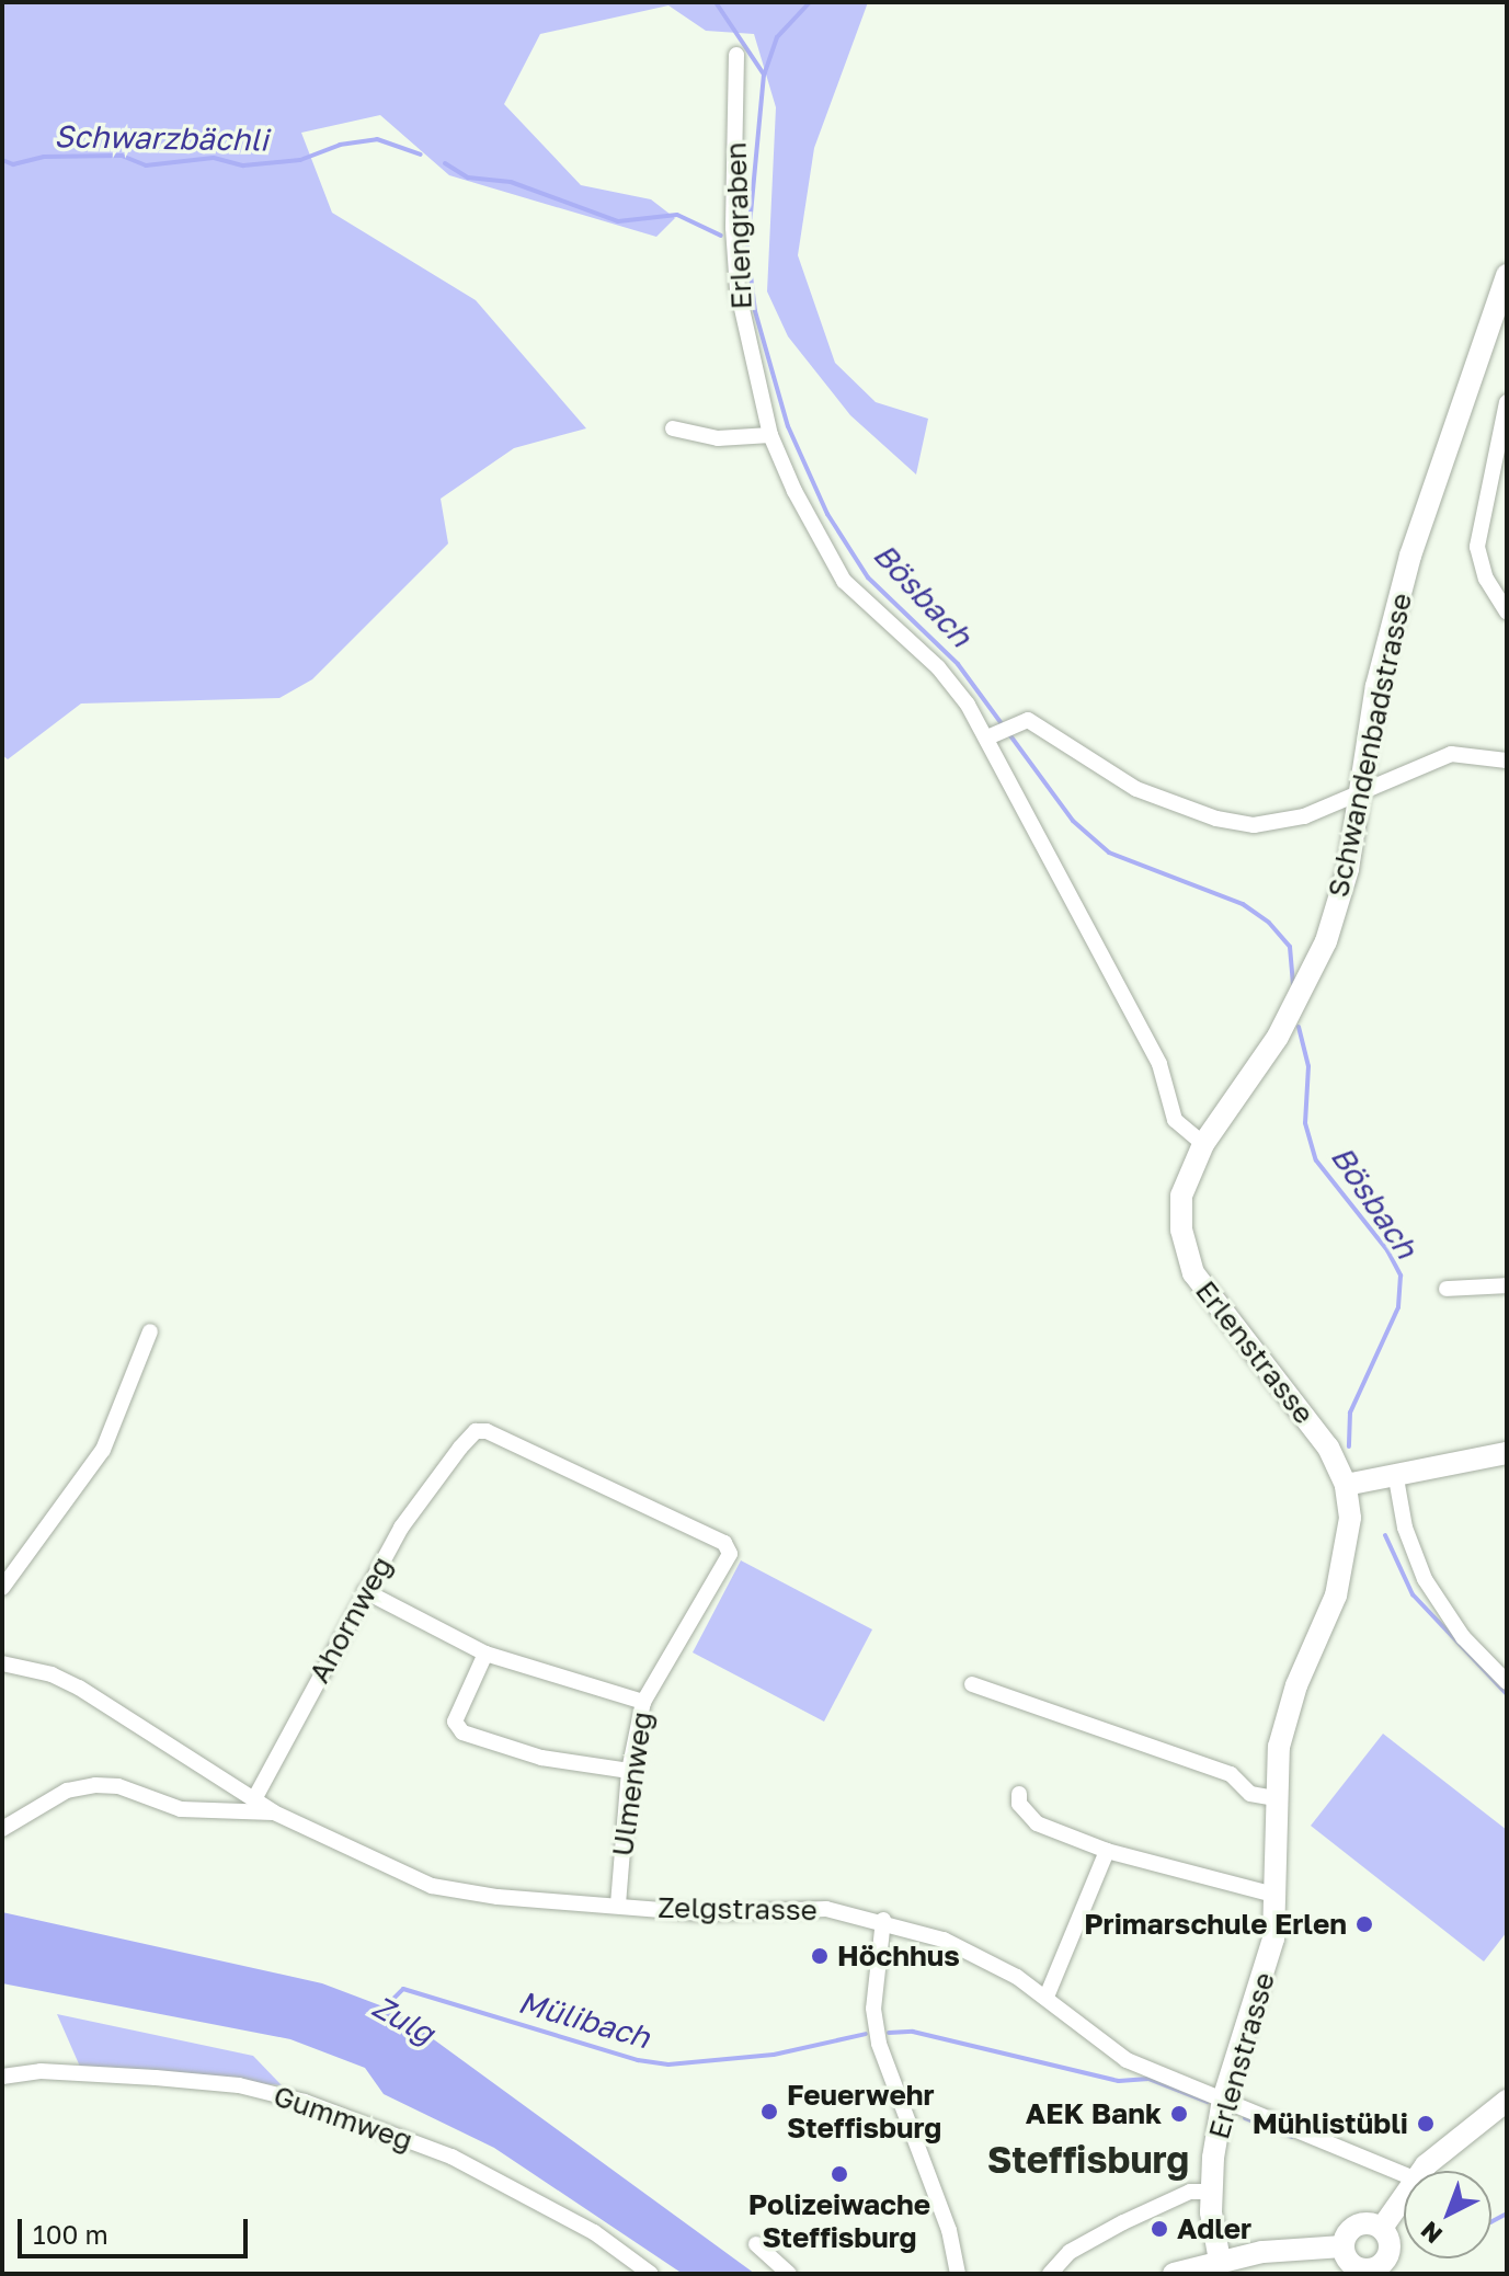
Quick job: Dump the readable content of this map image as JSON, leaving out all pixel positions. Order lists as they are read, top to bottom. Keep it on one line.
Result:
{"streets":{"street":["Erlengraben","Schwandenbadstrasse","Erlenstrasse","Ahornweg","Ulmenweg","Zelgstrasse","Gummweg"]},"crossings":[["Schwandenbadstrasse","Erlenstrasse"],["Erlenstrasse","Zelgstrasse"],["Ahornweg","Ulmenweg"],["Ahornweg","Zelgstrasse"],["Ulmenweg","Zelgstrasse"]],"districts":["Steffisburg"],"water":["Schwarzbächli","Bösbach","Zulg","Mülibach"],"places":["Primarschule Erlen","Höchhus","Feuerwehr Steffisburg","AEK Bank","Mühlistübli","Polizeiwache Steffisburg","Adler"],"scale_bar":"100 m","north":"bottom left"}
